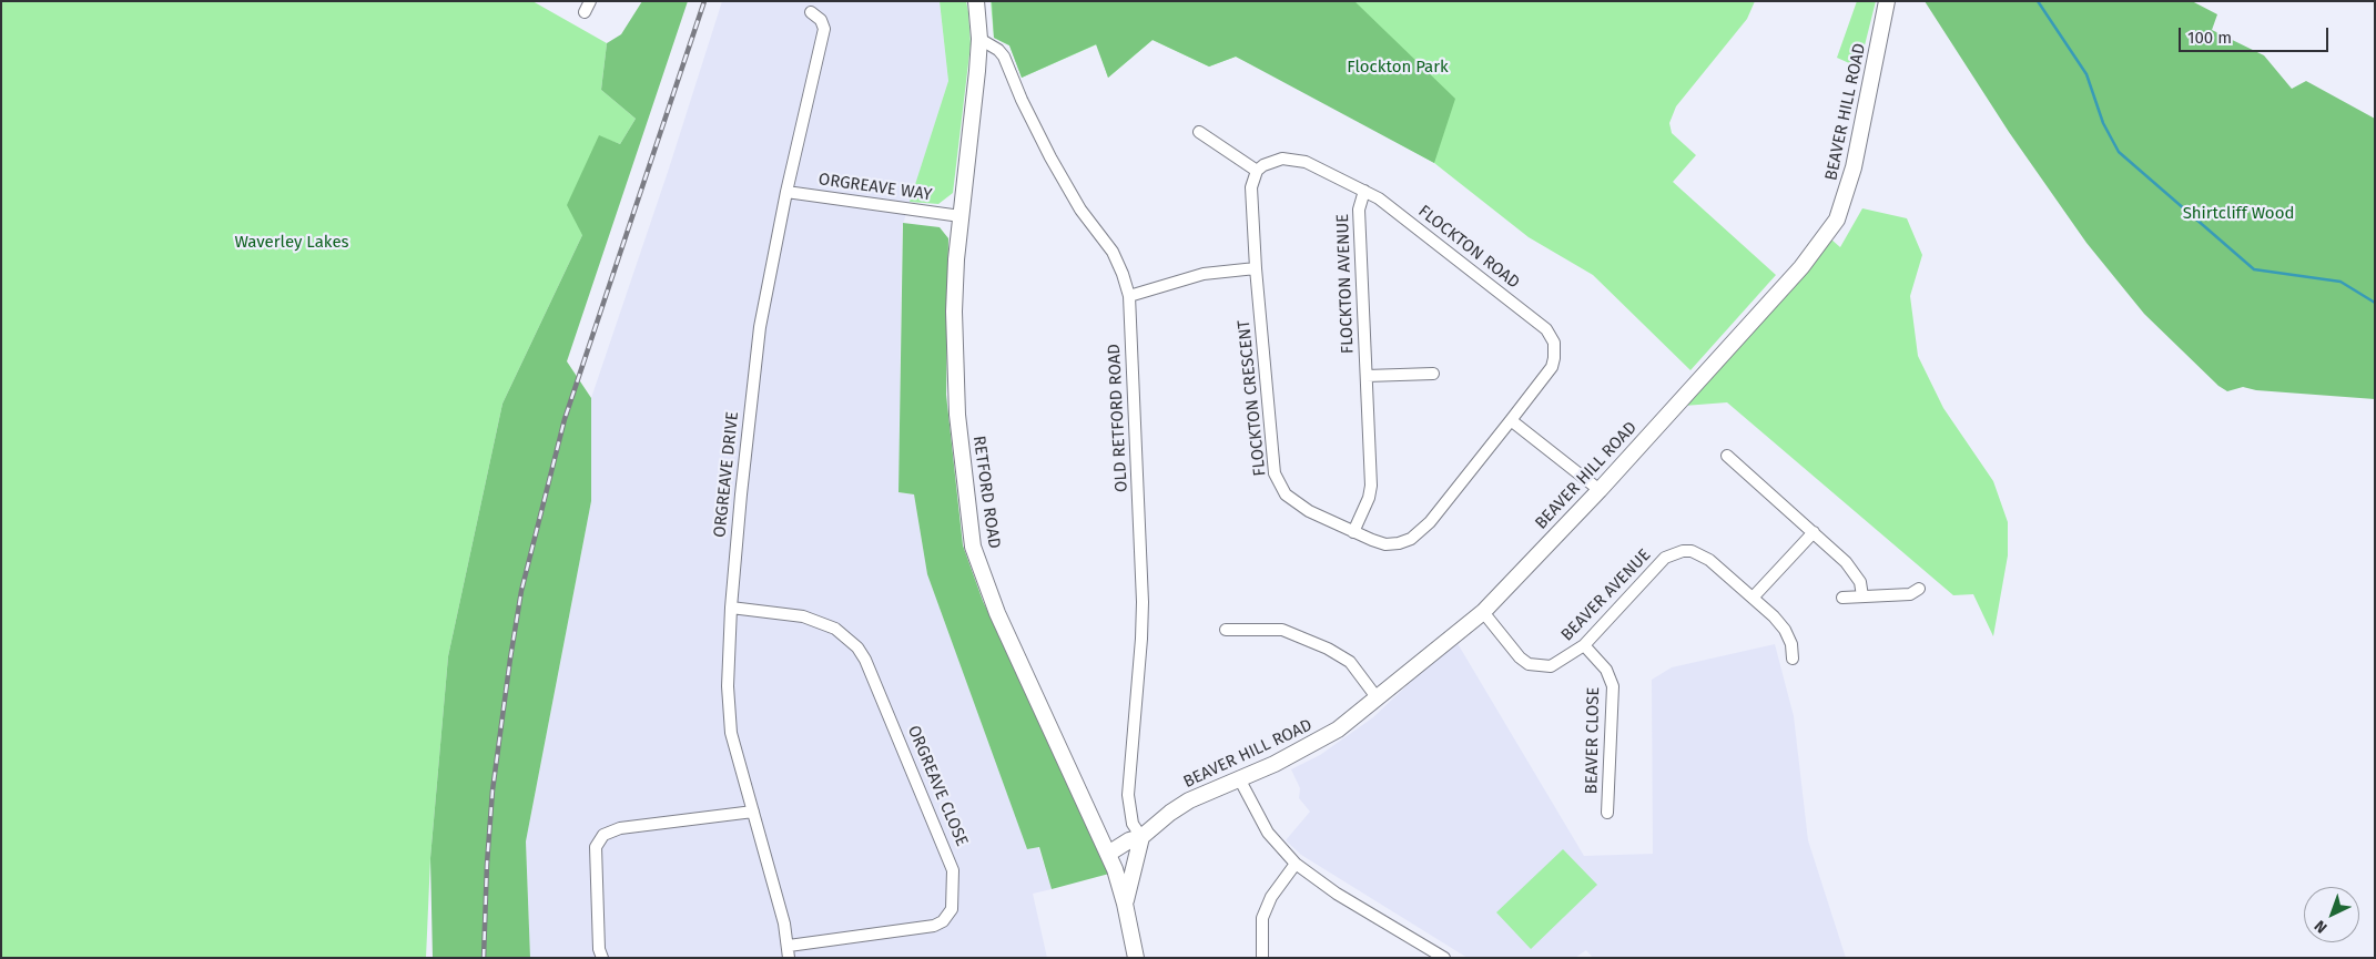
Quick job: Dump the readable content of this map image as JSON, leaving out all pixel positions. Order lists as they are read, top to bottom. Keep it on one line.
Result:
{"streets":{"main road":["BEAVER HILL ROAD","RETFORD ROAD"],"street":["ORGREAVE WAY","FLOCKTON ROAD","FLOCKTON AVENUE","FLOCKTON CRESCENT","OLD RETFORD ROAD","ORGREAVE DRIVE","BEAVER AVENUE","BEAVER CLOSE","ORGREAVE CLOSE"]},"crossings":[["BEAVER HILL ROAD","OLD RETFORD ROAD"],["BEAVER HILL ROAD","RETFORD ROAD"],["BEAVER HILL ROAD","BEAVER AVENUE"],["ORGREAVE WAY","ORGREAVE DRIVE"],["ORGREAVE WAY","RETFORD ROAD"],["FLOCKTON ROAD","FLOCKTON AVENUE"],["FLOCKTON ROAD","FLOCKTON CRESCENT"],["FLOCKTON AVENUE","FLOCKTON CRESCENT"],["OLD RETFORD ROAD","RETFORD ROAD"],["ORGREAVE DRIVE","ORGREAVE CLOSE"],["BEAVER AVENUE","BEAVER CLOSE"]],"parks":["Flockton Park","Shirtcliff Wood","Waverley Lakes"],"scale_bar":"100 m","north":"bottom left"}
